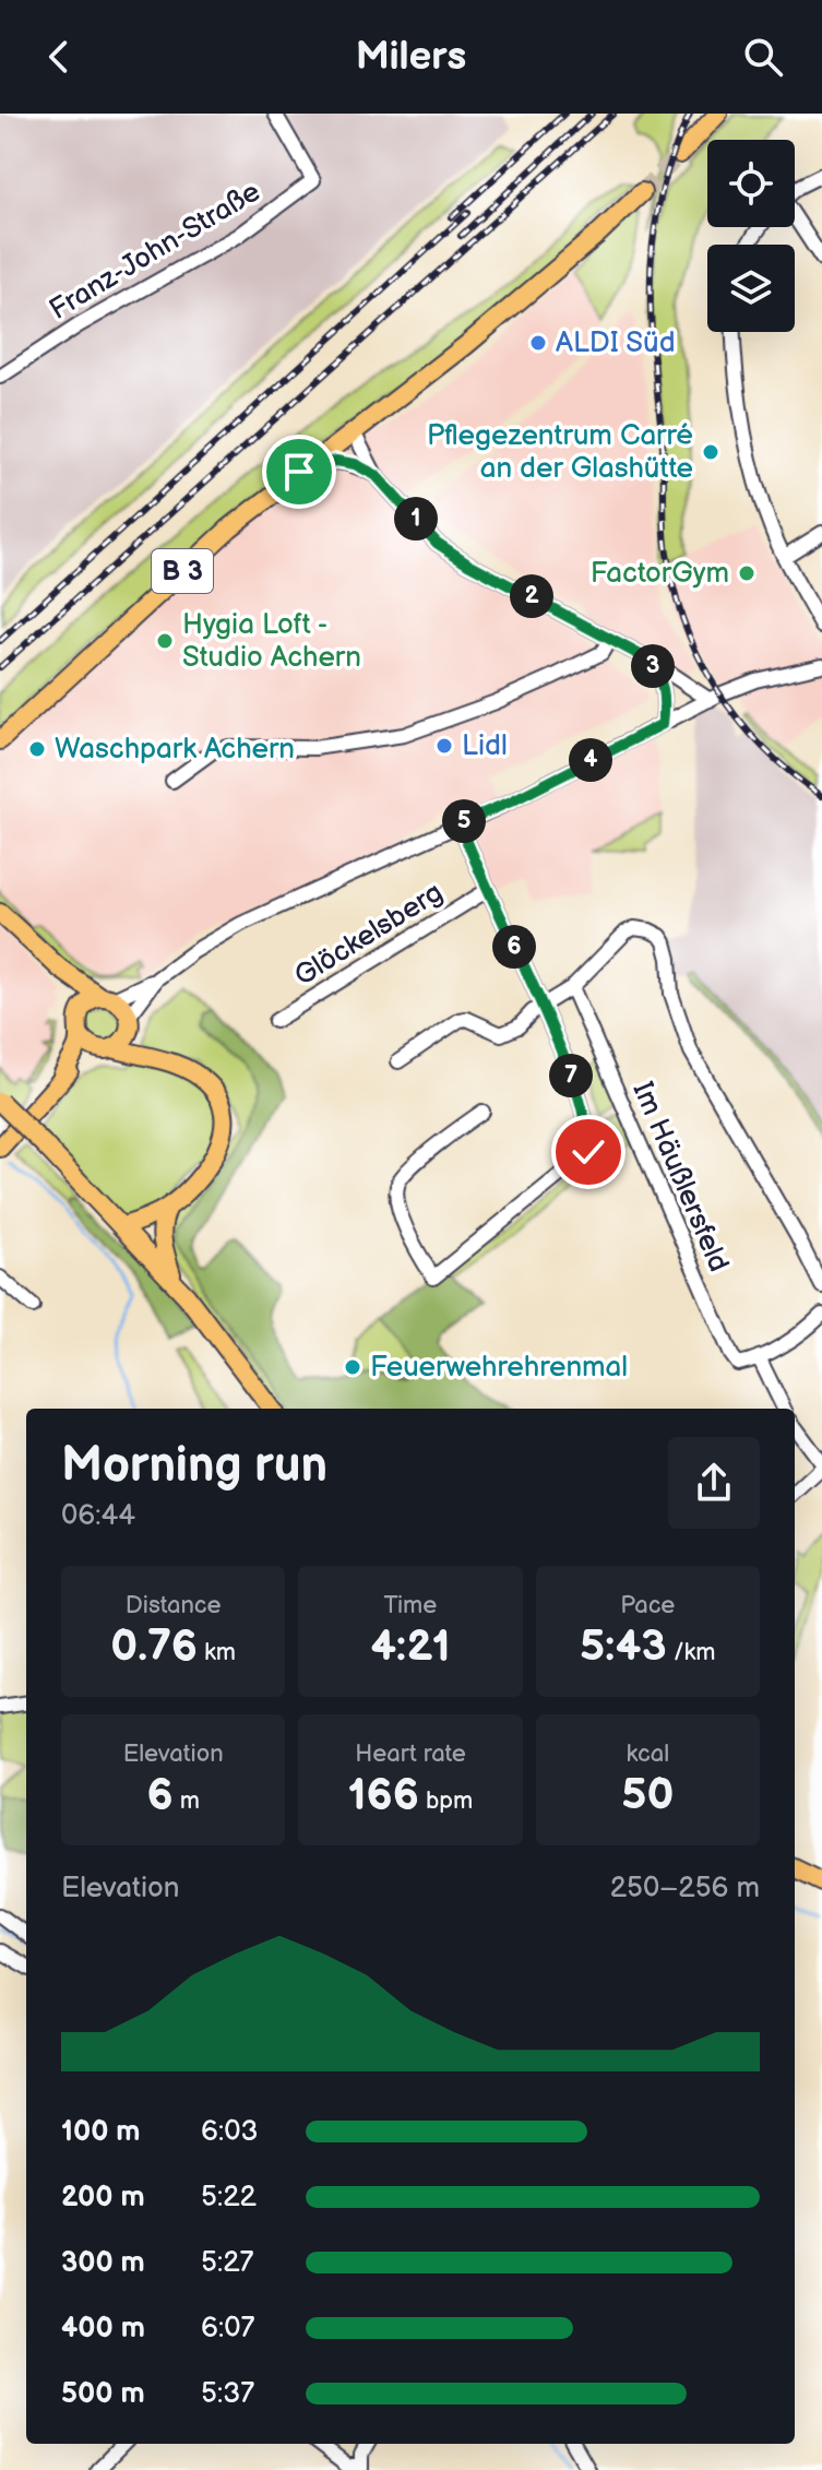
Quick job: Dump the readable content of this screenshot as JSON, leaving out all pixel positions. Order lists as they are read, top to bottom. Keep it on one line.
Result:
{"streets":{"main road":["B 3"],"street":["Franz-John-Straße","Glöckelsberg","Im Häußlersfeld"]},"places":["ALDI Süd","Pflegezentrum Carré an der Glashütte","FactorGym","Hygia Loft - Studio Achern","Lidl","Waschpark Achern","Feuerwehrehrenmal"],"page":{"header":"Milers","pins":["1","2","3","4","5","6","7"],"heading":["Morning run","06:44"],"stats":[["Distance","0.76 km"],["Time","4:21"],["Pace","5:43 /km"],["Elevation","6 m"],["Heart rate","166 bpm"],["kcal","50"]],"chart":["Elevation","250–256 m"],"list":[{"name":"100 m","note":"6:03"},{"name":"200 m","note":"5:22"},{"name":"300 m","note":"5:27"},{"name":"400 m","note":"6:07"},{"name":"500 m","note":"5:37"}]}}
